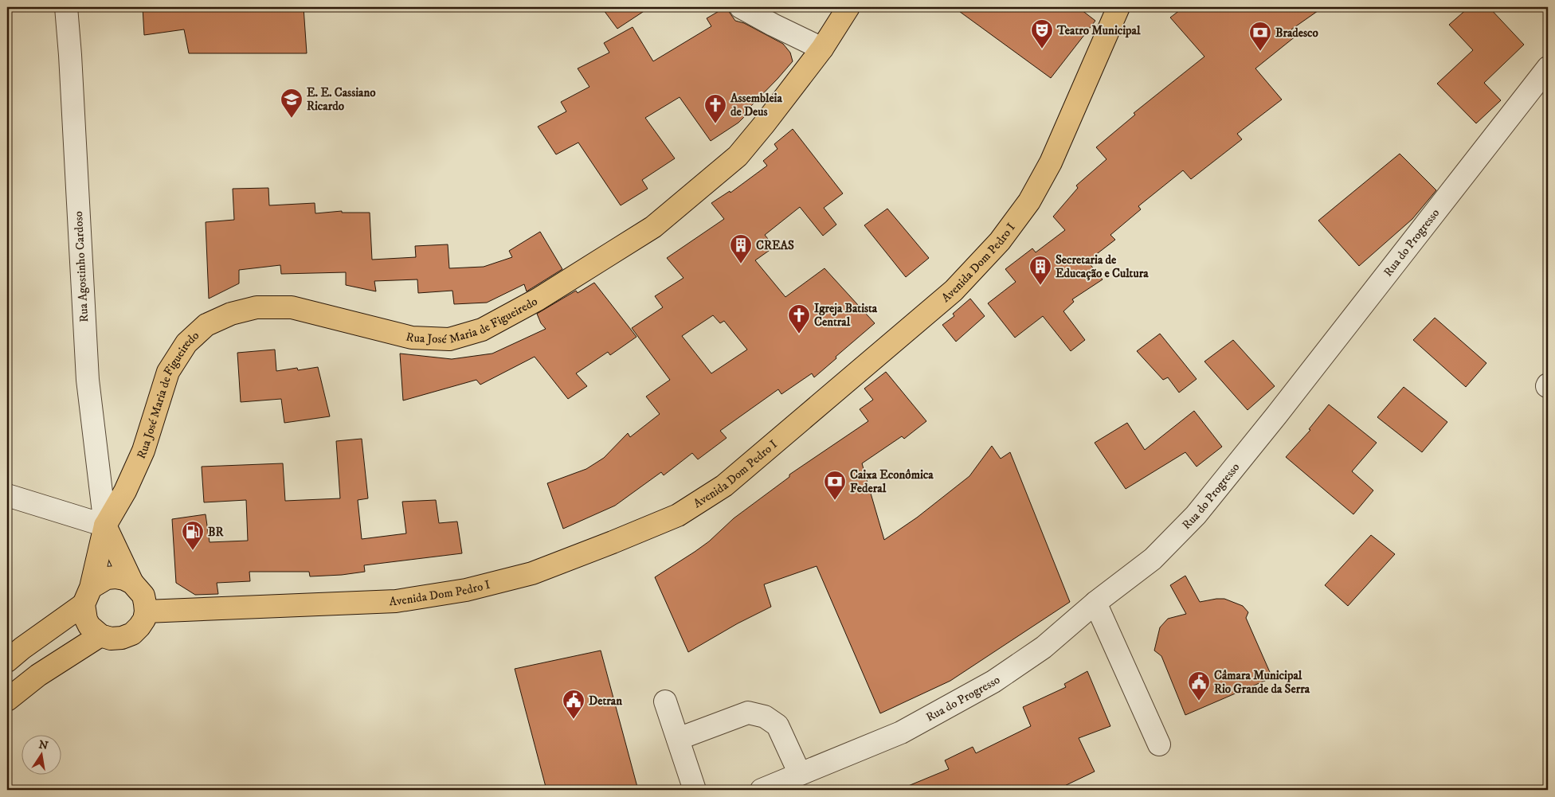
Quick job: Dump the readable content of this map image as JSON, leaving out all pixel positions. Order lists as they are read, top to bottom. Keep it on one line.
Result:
{"streets":{"main road":["Avenida Dom Pedro I","Rua José Maria de Figueiredo"],"street":["Rua do Progresso","Rua Agostinho Cardoso"]},"crossings":[["Avenida Dom Pedro I","Rua José Maria de Figueiredo"],["Rua Agostinho Cardoso","Rua José Maria de Figueiredo"]],"places":{"theatre":["Teatro Municipal"],"bank":["Bradesco","Caixa Econômica Federal"],"school or university":["E. E. Cassiano Ricardo"],"church":["Assembleia de Deus","Igreja Batista Central"],"building":["CREAS","Secretaria de Educação e Cultura"],"fuel station":["BR"],"public building":["Câmara Municipal Rio Grande da Serra","Detran"]},"north":"top"}
